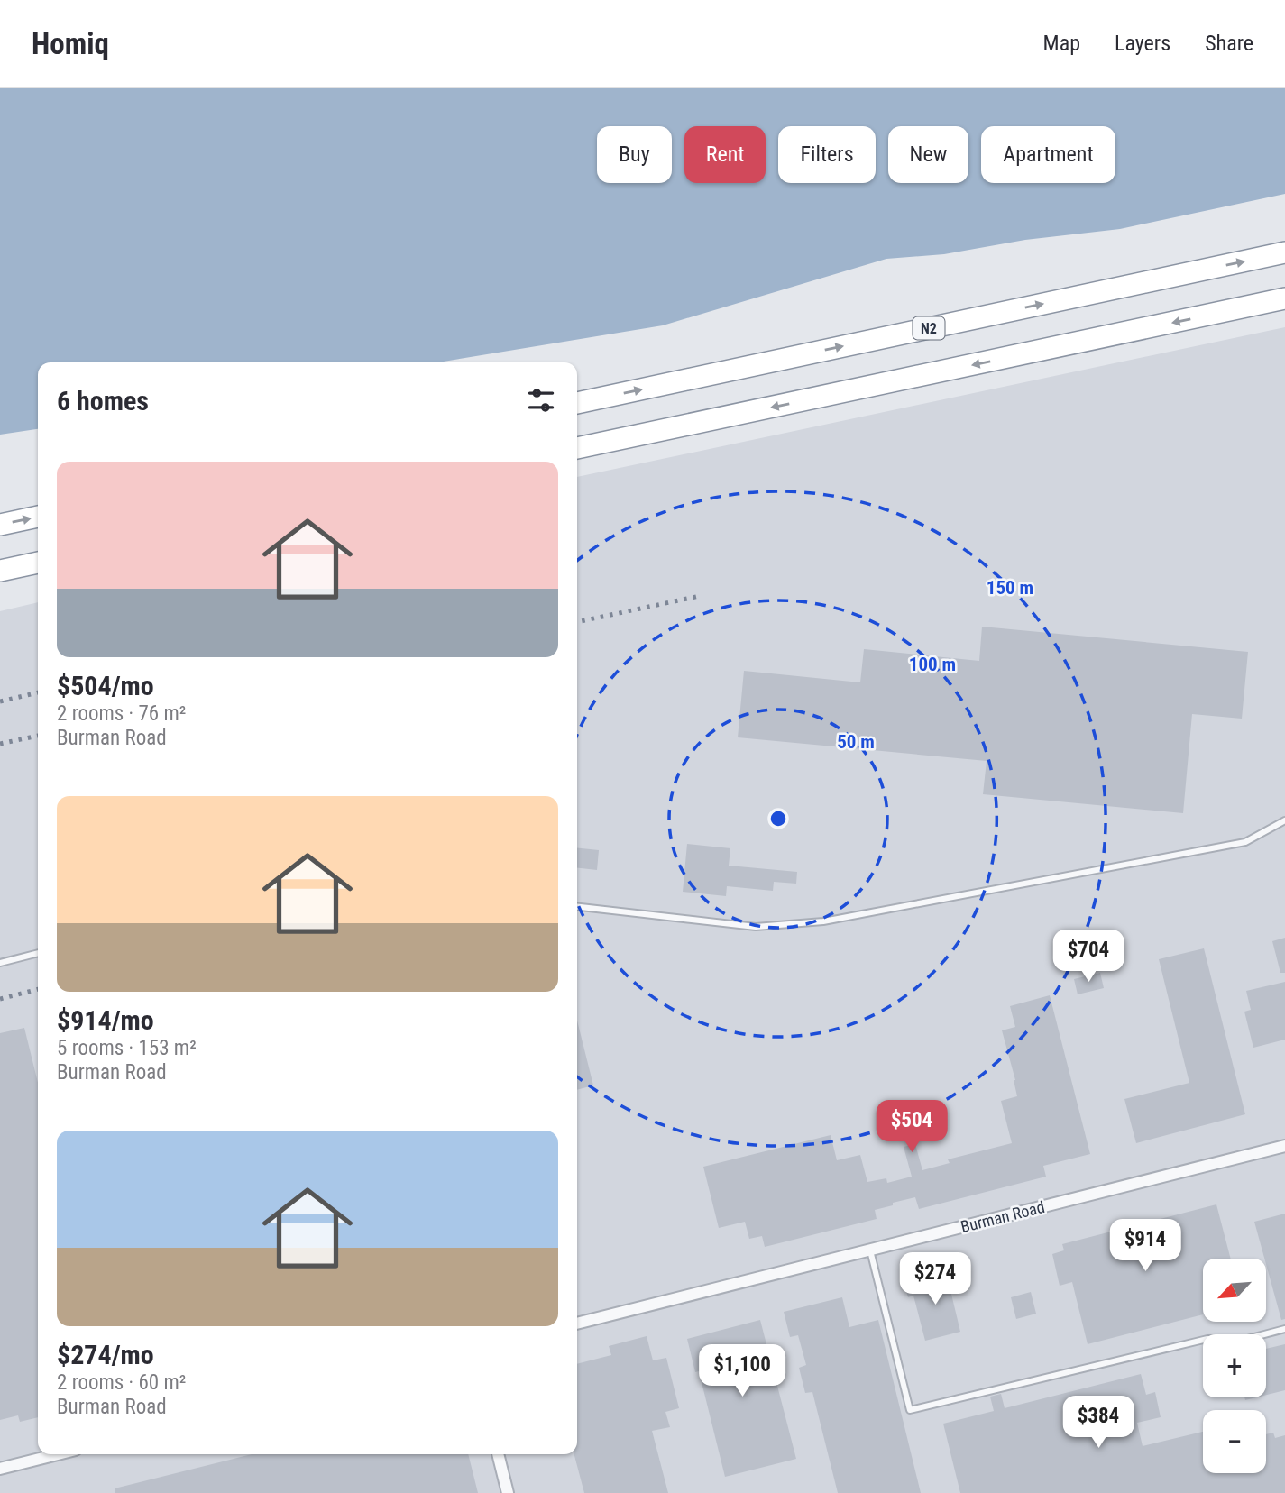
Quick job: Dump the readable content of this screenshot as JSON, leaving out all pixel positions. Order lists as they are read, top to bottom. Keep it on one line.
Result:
{"streets":{"highway":["N2"],"street":["Burman Road"]},"north":"bottom left","page":{"header":"Homiq","nav":["Map","Layers","Share"],"chip":["Buy","Rent","Filters","New","Apartment"],"heading":"6 homes","list":[{"name":"$504/mo","note":"2 rooms · 76 m² · Burman Road"},{"name":"$914/mo","note":"5 rooms · 153 m² · Burman Road"},{"name":"$274/mo","note":"2 rooms · 60 m² · Burman Road"}],"price":["$704","$504","$914","$274","$1,100","$384"],"map_buttons":["+","−"]},"rings":["150 m","100 m","50 m"]}
